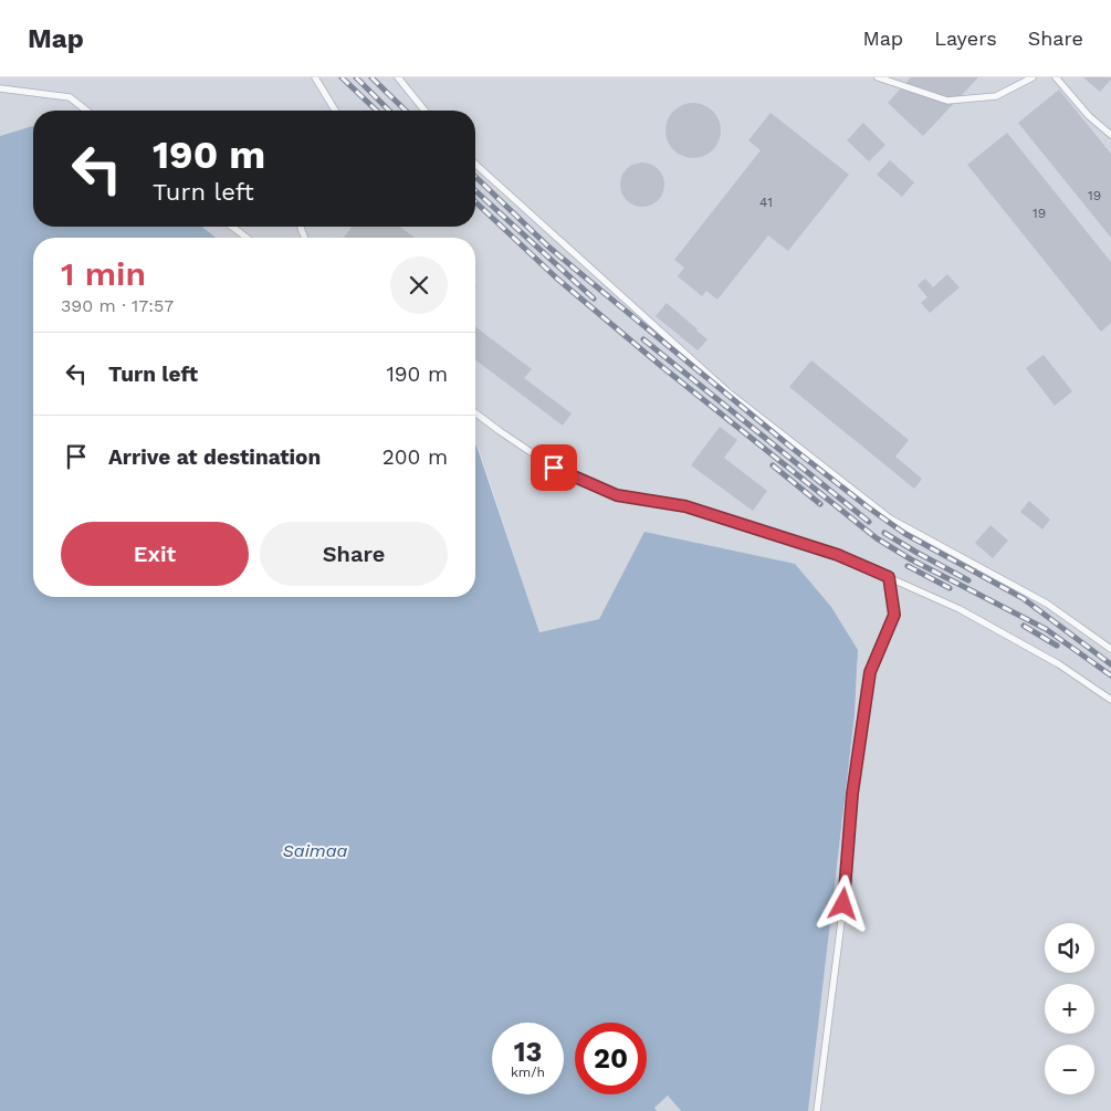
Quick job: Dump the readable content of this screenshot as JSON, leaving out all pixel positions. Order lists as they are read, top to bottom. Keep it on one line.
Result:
{"water":["Saimaa"],"house_numbers":["19","41","19"],"page":{"header":"Map","nav":["Map","Layers","Share"],"turn":["190 m","Turn left"],"heading":["1 min","390 m · 17:57"],"list":[{"name":"Turn left","value":"190 m"},{"name":"Arrive at destination","value":"200 m"}],"buttons":["Exit","Share"],"map_buttons":["+","−"],"speed":"13 km/h","limit":"20"}}
